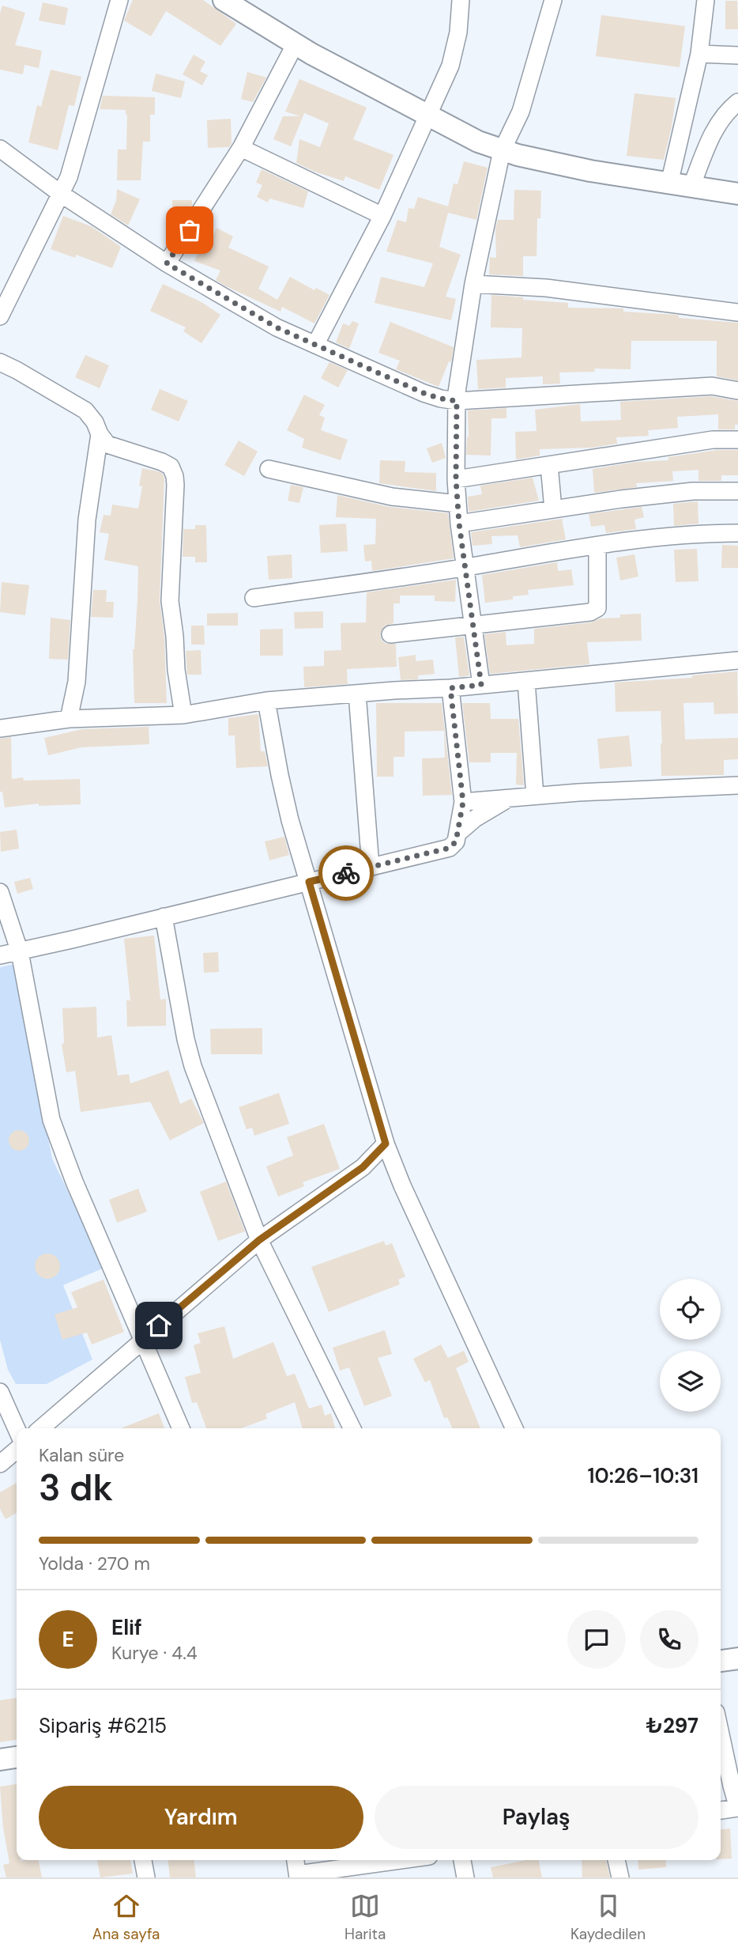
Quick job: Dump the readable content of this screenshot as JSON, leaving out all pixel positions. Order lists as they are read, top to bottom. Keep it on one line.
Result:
{"page":{"heading":["3 dk","Kalan süre","10:26–10:31"],"panel":["Elif","Kurye · 4.4","Sipariş #6215","₺297"],"bar":"Yolda · 270 m","round":"E","buttons":["Yardım","Paylaş"],"tabs":["Ana sayfa","Harita","Kaydedilen"]}}
